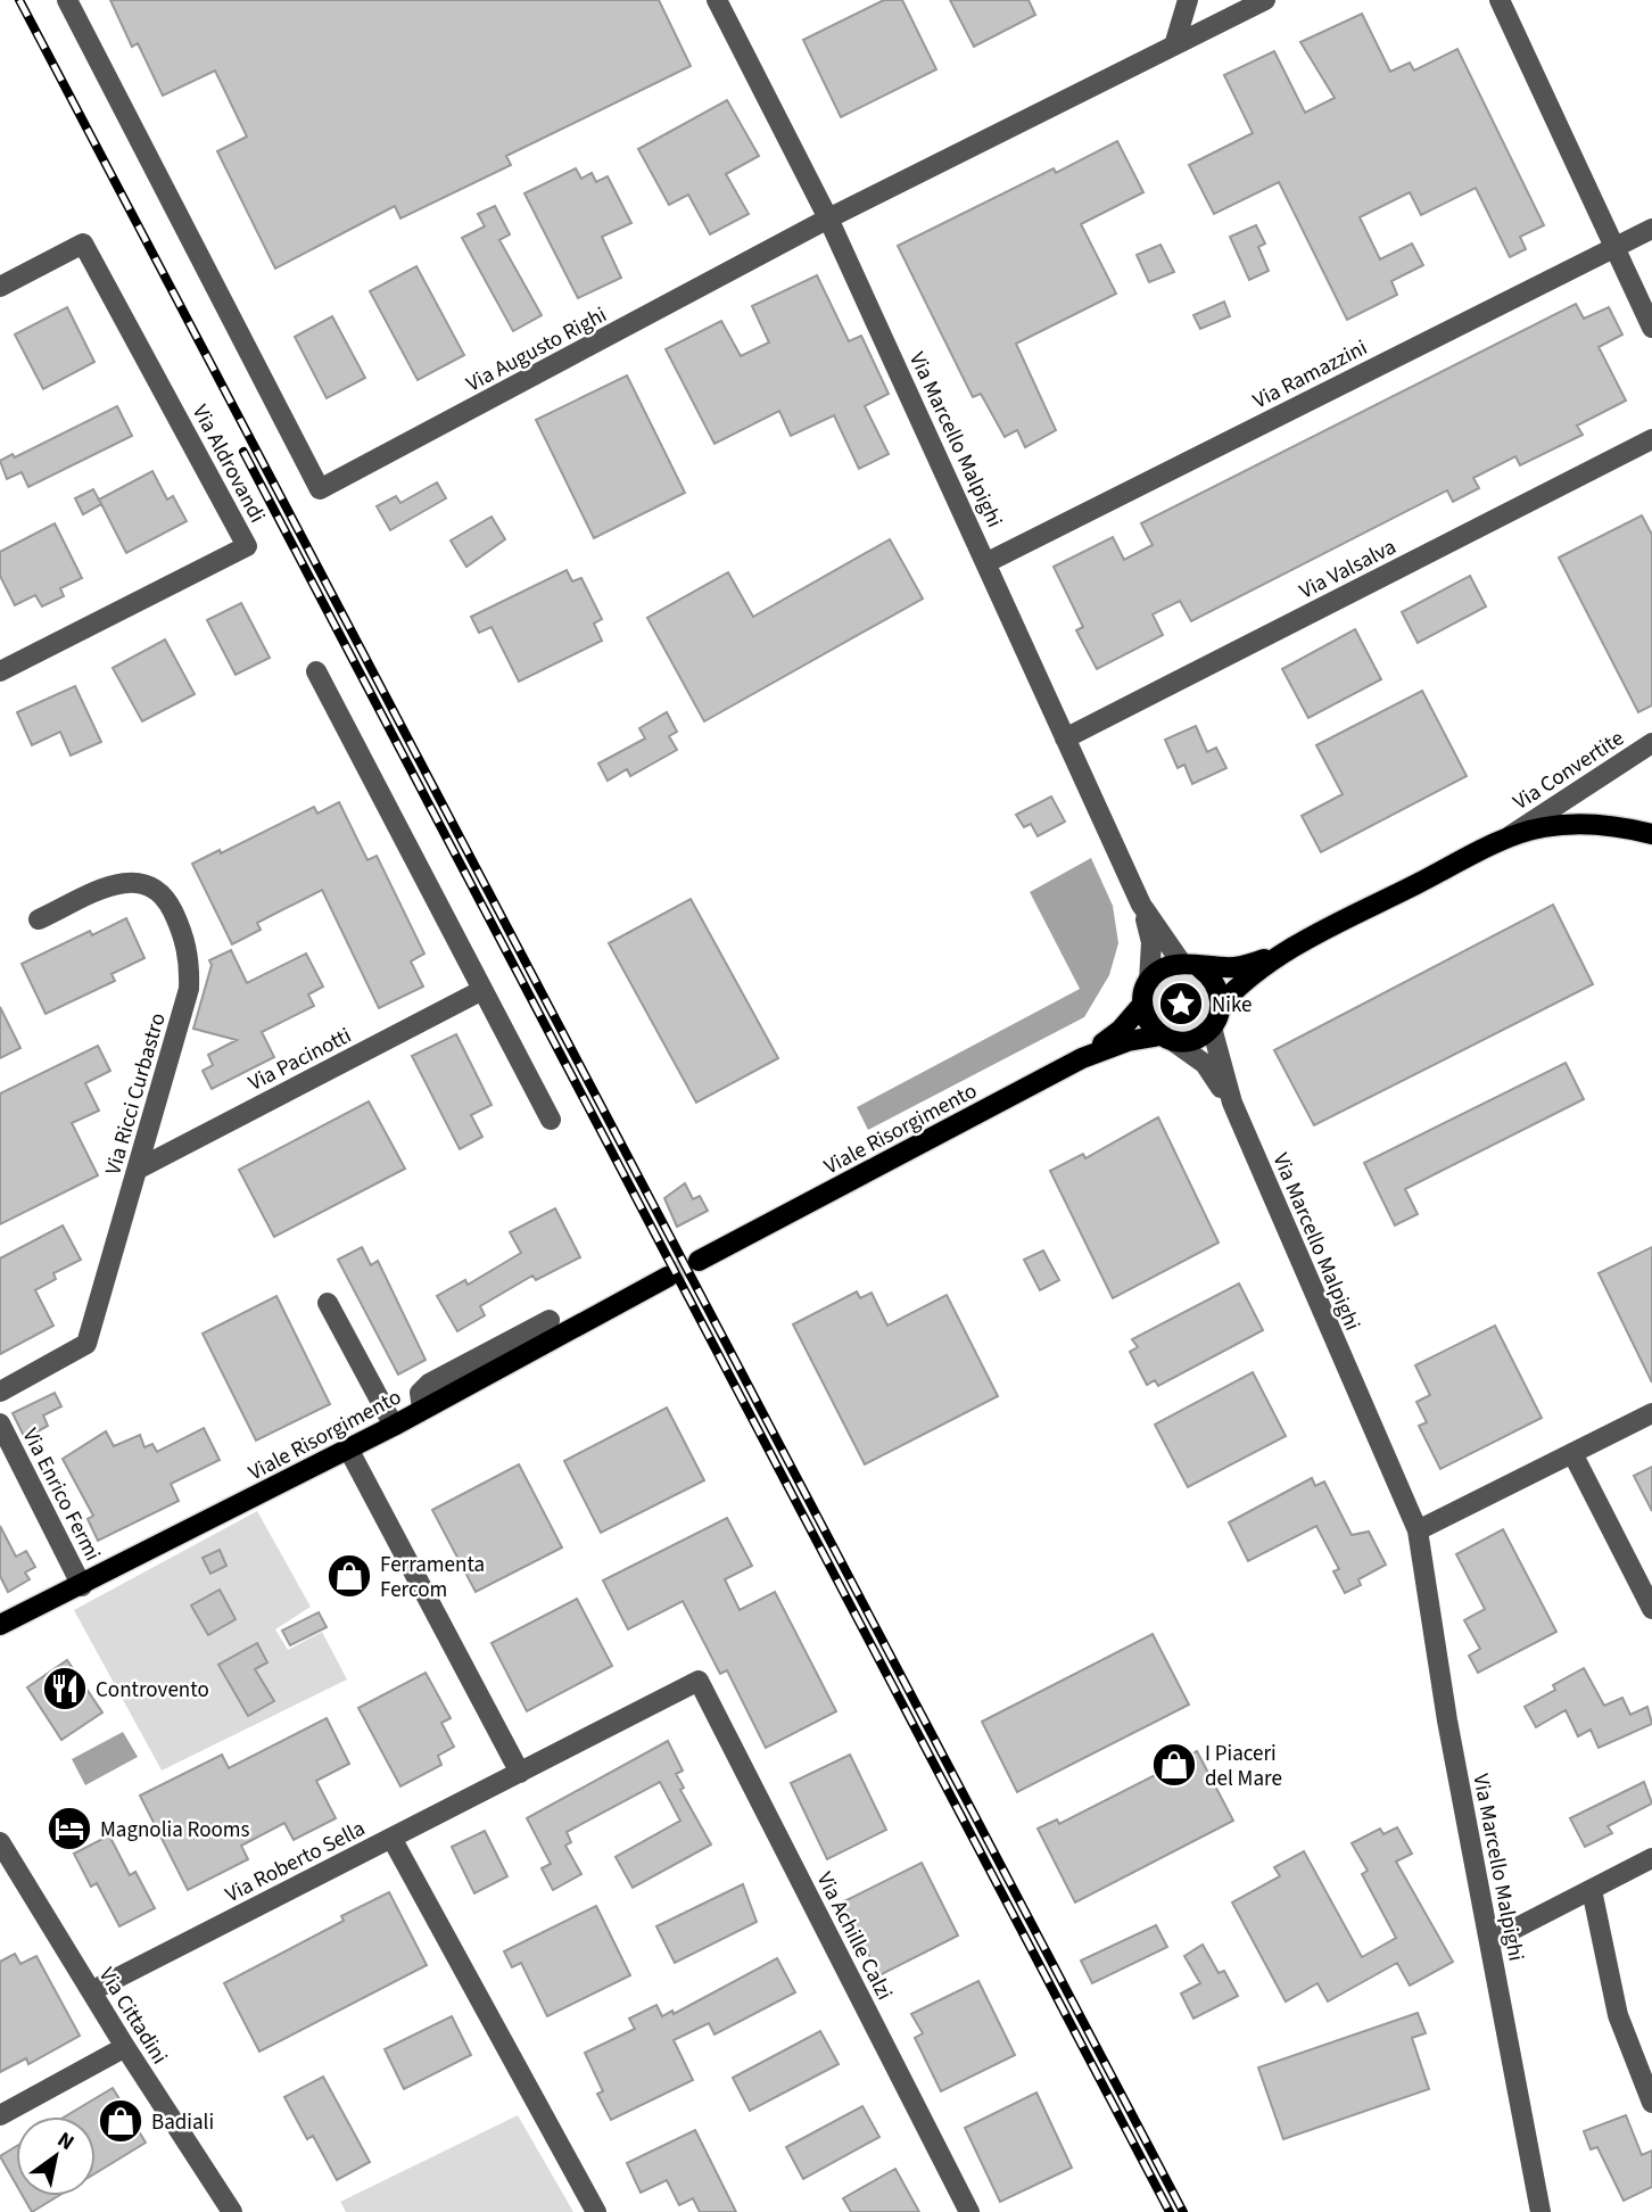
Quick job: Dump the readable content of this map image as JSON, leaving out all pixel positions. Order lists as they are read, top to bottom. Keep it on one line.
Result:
{"streets":{"main road":["Viale Risorgimento"],"street":["Via Augusto Righi","Via Ramazzini","Via Marcello Malpighi","Via Aldrovandi","Via Valsalva","Via Convertite","Via Pacinotti","Via Ricci Curbastro","Via Enrico Fermi","Via Roberto Sella","Via Achille Calzi","Via Cittadini"]},"crossings":[["Via Augusto Righi","Via Marcello Malpighi"],["Via Ramazzini","Via Marcello Malpighi"],["Via Marcello Malpighi","Via Valsalva"],["Via Marcello Malpighi","Viale Risorgimento"],["Via Pacinotti","Via Ricci Curbastro"],["Viale Risorgimento","Via Enrico Fermi"],["Via Roberto Sella","Via Achille Calzi"],["Via Roberto Sella","Via Cittadini"]],"places":{"place":["Nike"],"shop":["Ferramenta Fercom","I Piaceri del Mare","Badiali"],"restaurant":["Controvento"],"hotel":["Magnolia Rooms"]},"north":"top right"}
